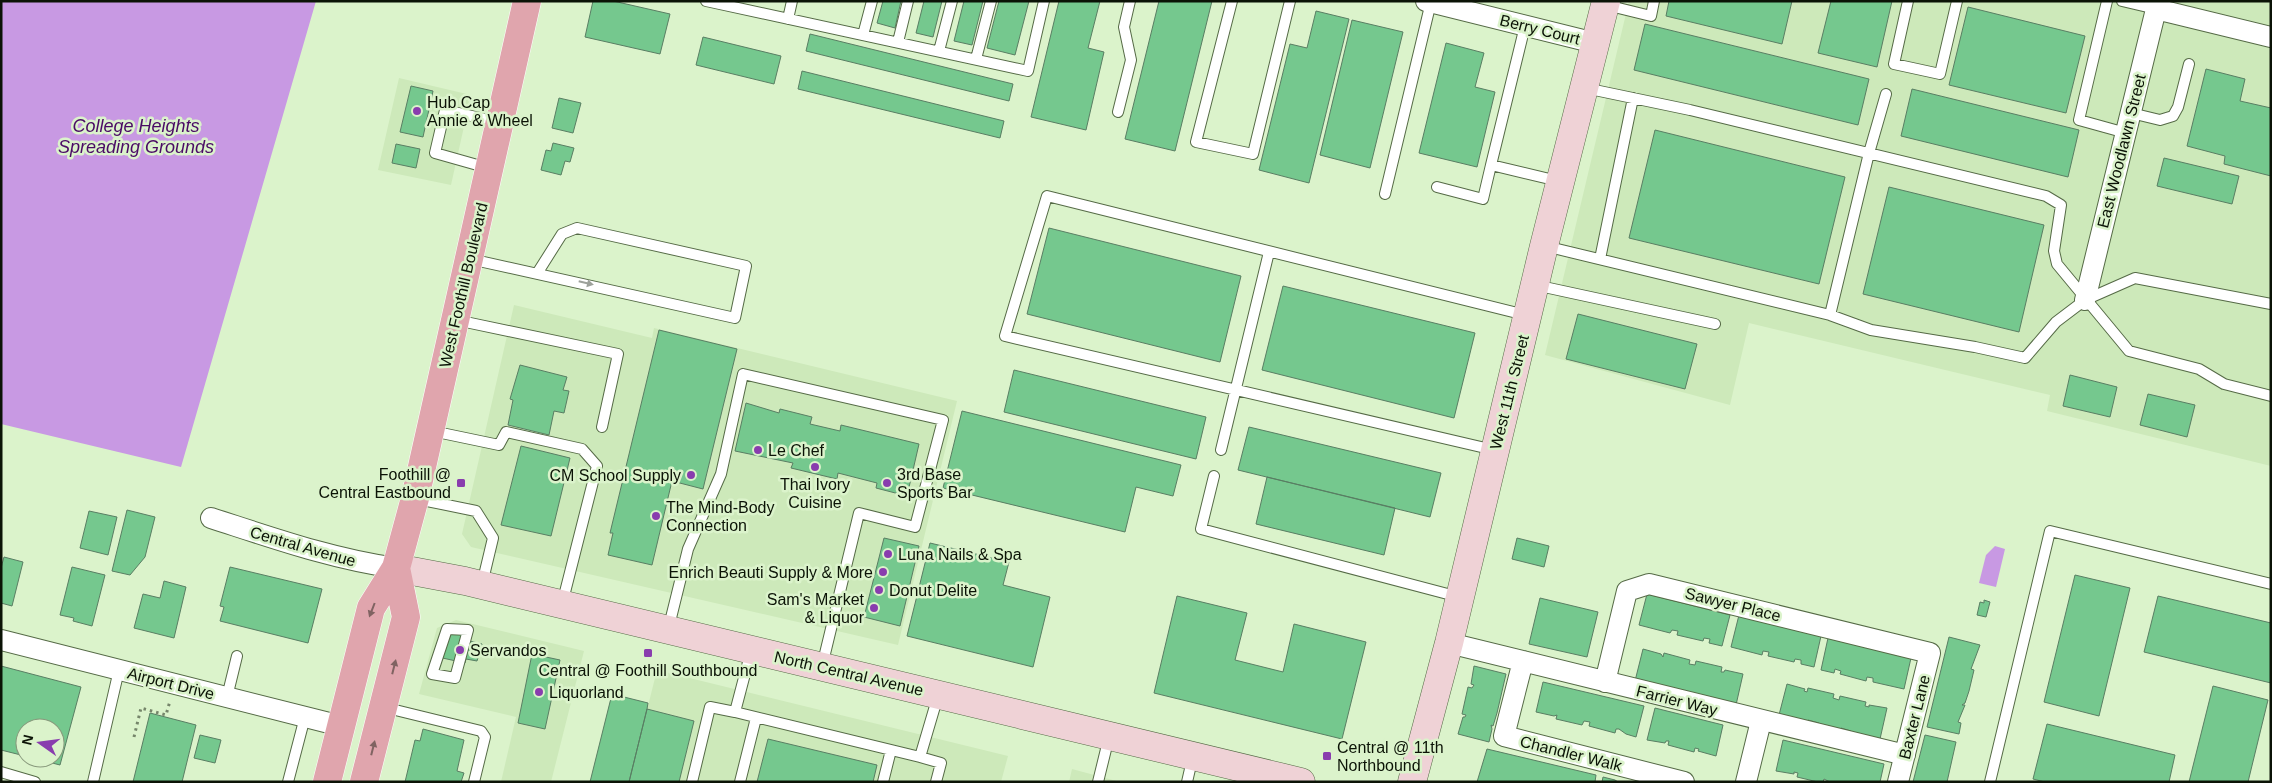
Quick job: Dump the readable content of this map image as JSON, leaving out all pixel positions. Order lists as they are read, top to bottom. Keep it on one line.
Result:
{"streets":{"main road":["West Foothill Boulevard","West 11th Street","North Central Avenue"],"street":["Berry Court","East Woodlawn Street","Central Avenue","Sawyer Place","Airport Drive","Farrier Way","Baxter Lane","Chandler Walk"]},"crossings":[["Berry Court","West 11th Street"],["West Foothill Boulevard","Central Avenue"],["West Foothill Boulevard","North Central Avenue"],["West Foothill Boulevard","Airport Drive"],["West 11th Street","Farrier Way"],["Central Avenue","North Central Avenue"],["Sawyer Place","Farrier Way"],["Sawyer Place","Baxter Lane"],["Farrier Way","Baxter Lane"],["Farrier Way","Chandler Walk"]],"water":["College Heights Spreading Grounds"],"places":{"other":["Hub Cap Annie & Wheel","Le Chef","Thai Ivory Cuisine","CM School Supply","3rd Base Sports Bar","The Mind-Body Connection","Luna Nails & Spa","Enrich Beauti Supply & More","Donut Delite","Sam's Market & Liquor","Servandos","Liquorland"],"transit":["Foothill @ Central Eastbound","Central @ Foothill Southbound","Central @ 11th Northbound"]},"north":"left"}
